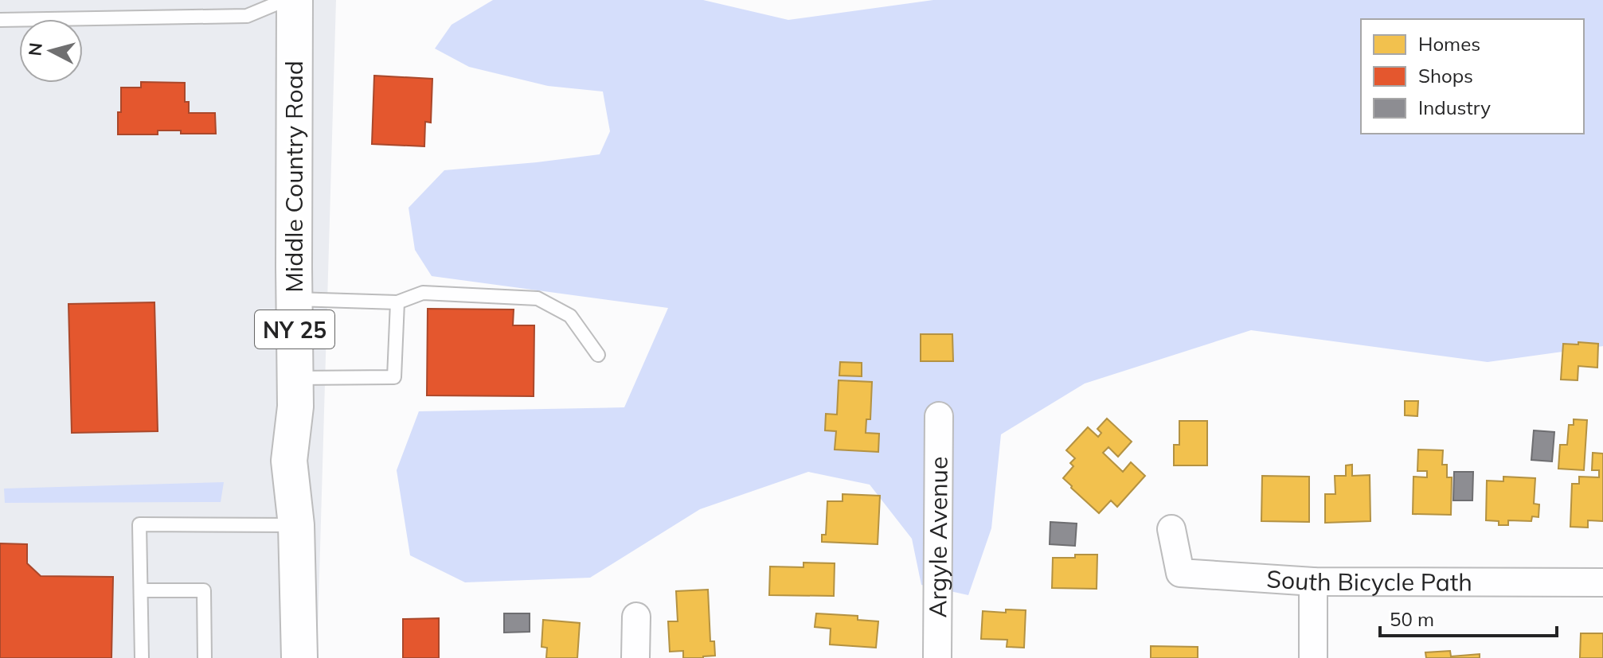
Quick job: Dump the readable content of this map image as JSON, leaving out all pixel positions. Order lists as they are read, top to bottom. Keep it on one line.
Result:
{"streets":{"main road":["Middle Country Road","NY 25"],"street":["Argyle Avenue","South Bicycle Path"]},"legend":["Homes","Shops","Industry"],"scale_bar":"50 m","north":"left"}
